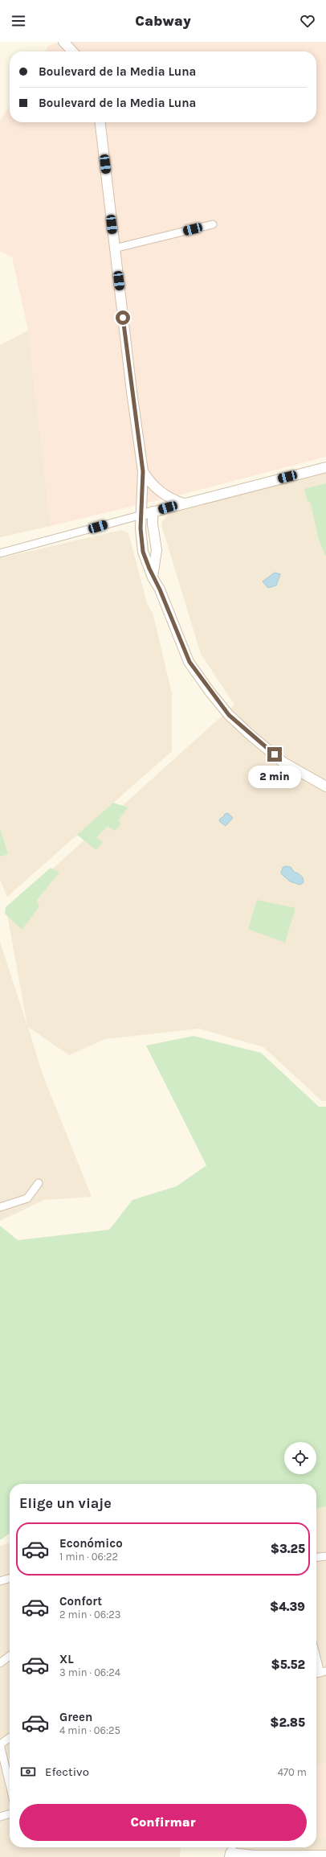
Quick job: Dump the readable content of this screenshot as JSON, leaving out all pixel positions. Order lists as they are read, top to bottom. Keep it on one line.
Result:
{"page":{"header":"Cabway","banner":["Boulevard de la Media Luna","Boulevard de la Media Luna"],"bubble":"2 min","heading":"Elige un viaje","list":[{"name":"Económico","note":"1 min · 06:22","value":"$3.25"},{"name":"Confort","note":"2 min · 06:23","value":"$4.39"},{"name":"XL","note":"3 min · 06:24","value":"$5.52"},{"name":"Green","note":"4 min · 06:25","value":"$2.85"}],"pay":["Efectivo","470 m"],"buttons":"Confirmar"}}
